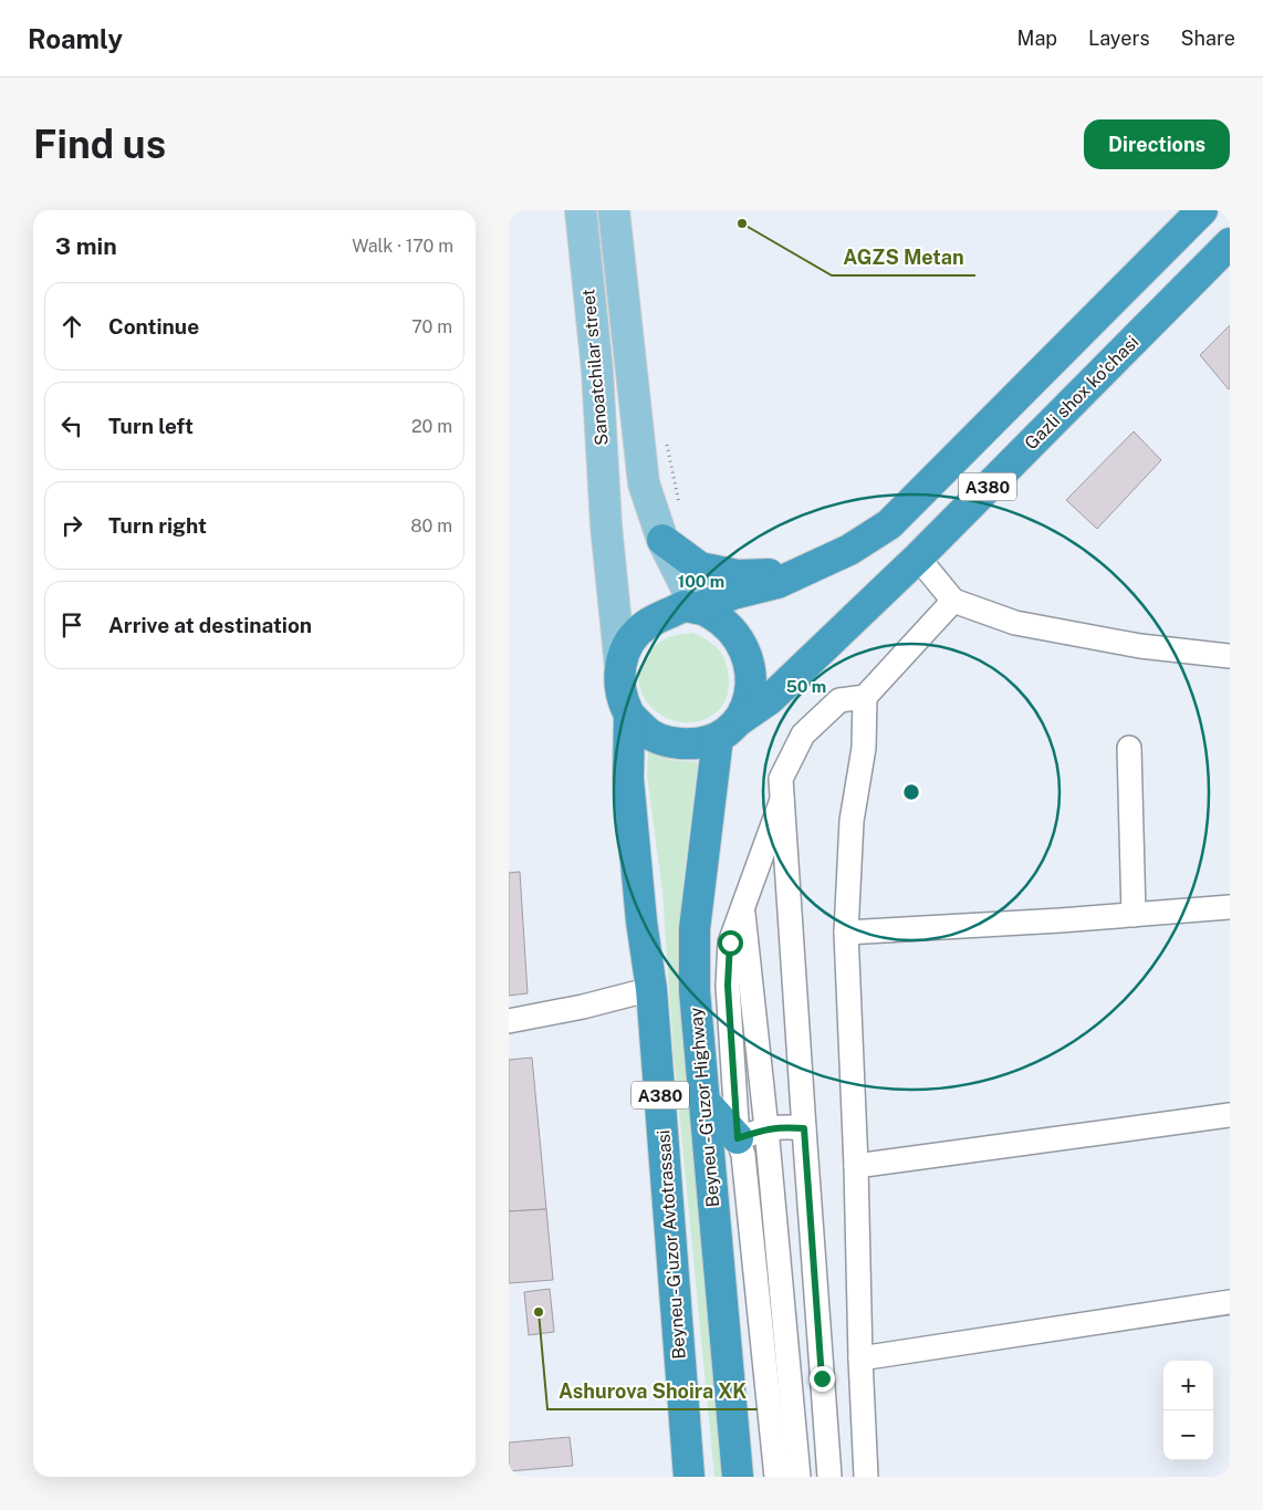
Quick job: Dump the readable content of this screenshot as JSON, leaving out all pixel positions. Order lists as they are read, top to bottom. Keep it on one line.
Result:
{"streets":{"highway":["Gazli shox ko'chasi","A380","Beyneu - G'uzor Highway","Beyneu - G'uzor Avtotrassasi"],"main road":["Sanoatchilar street"]},"crossings":[["Sanoatchilar street","Gazli shox ko'chasi"],["Sanoatchilar street","A380"],["Sanoatchilar street","Beyneu - G'uzor Highway"],["Sanoatchilar street","Beyneu - G'uzor Avtotrassasi"],["Gazli shox ko'chasi","A380"],["Gazli shox ko'chasi","Beyneu - G'uzor Highway"],["Gazli shox ko'chasi","Beyneu - G'uzor Avtotrassasi"],["A380","Beyneu - G'uzor Highway"],["A380","Beyneu - G'uzor Avtotrassasi"],["Beyneu - G'uzor Highway","Beyneu - G'uzor Avtotrassasi"]],"places":["AGZS Metan","Ashurova Shoira XK"],"page":{"header":"Roamly","nav":["Map","Layers","Share"],"buttons":"Directions","title":"Find us","heading":["3 min","Walk · 170 m"],"list":[["Continue","70 m"],["Turn left","20 m"],["Turn right","80 m"],"Arrive at destination"],"map_buttons":["+","−"]},"rings":["100 m","50 m"]}
